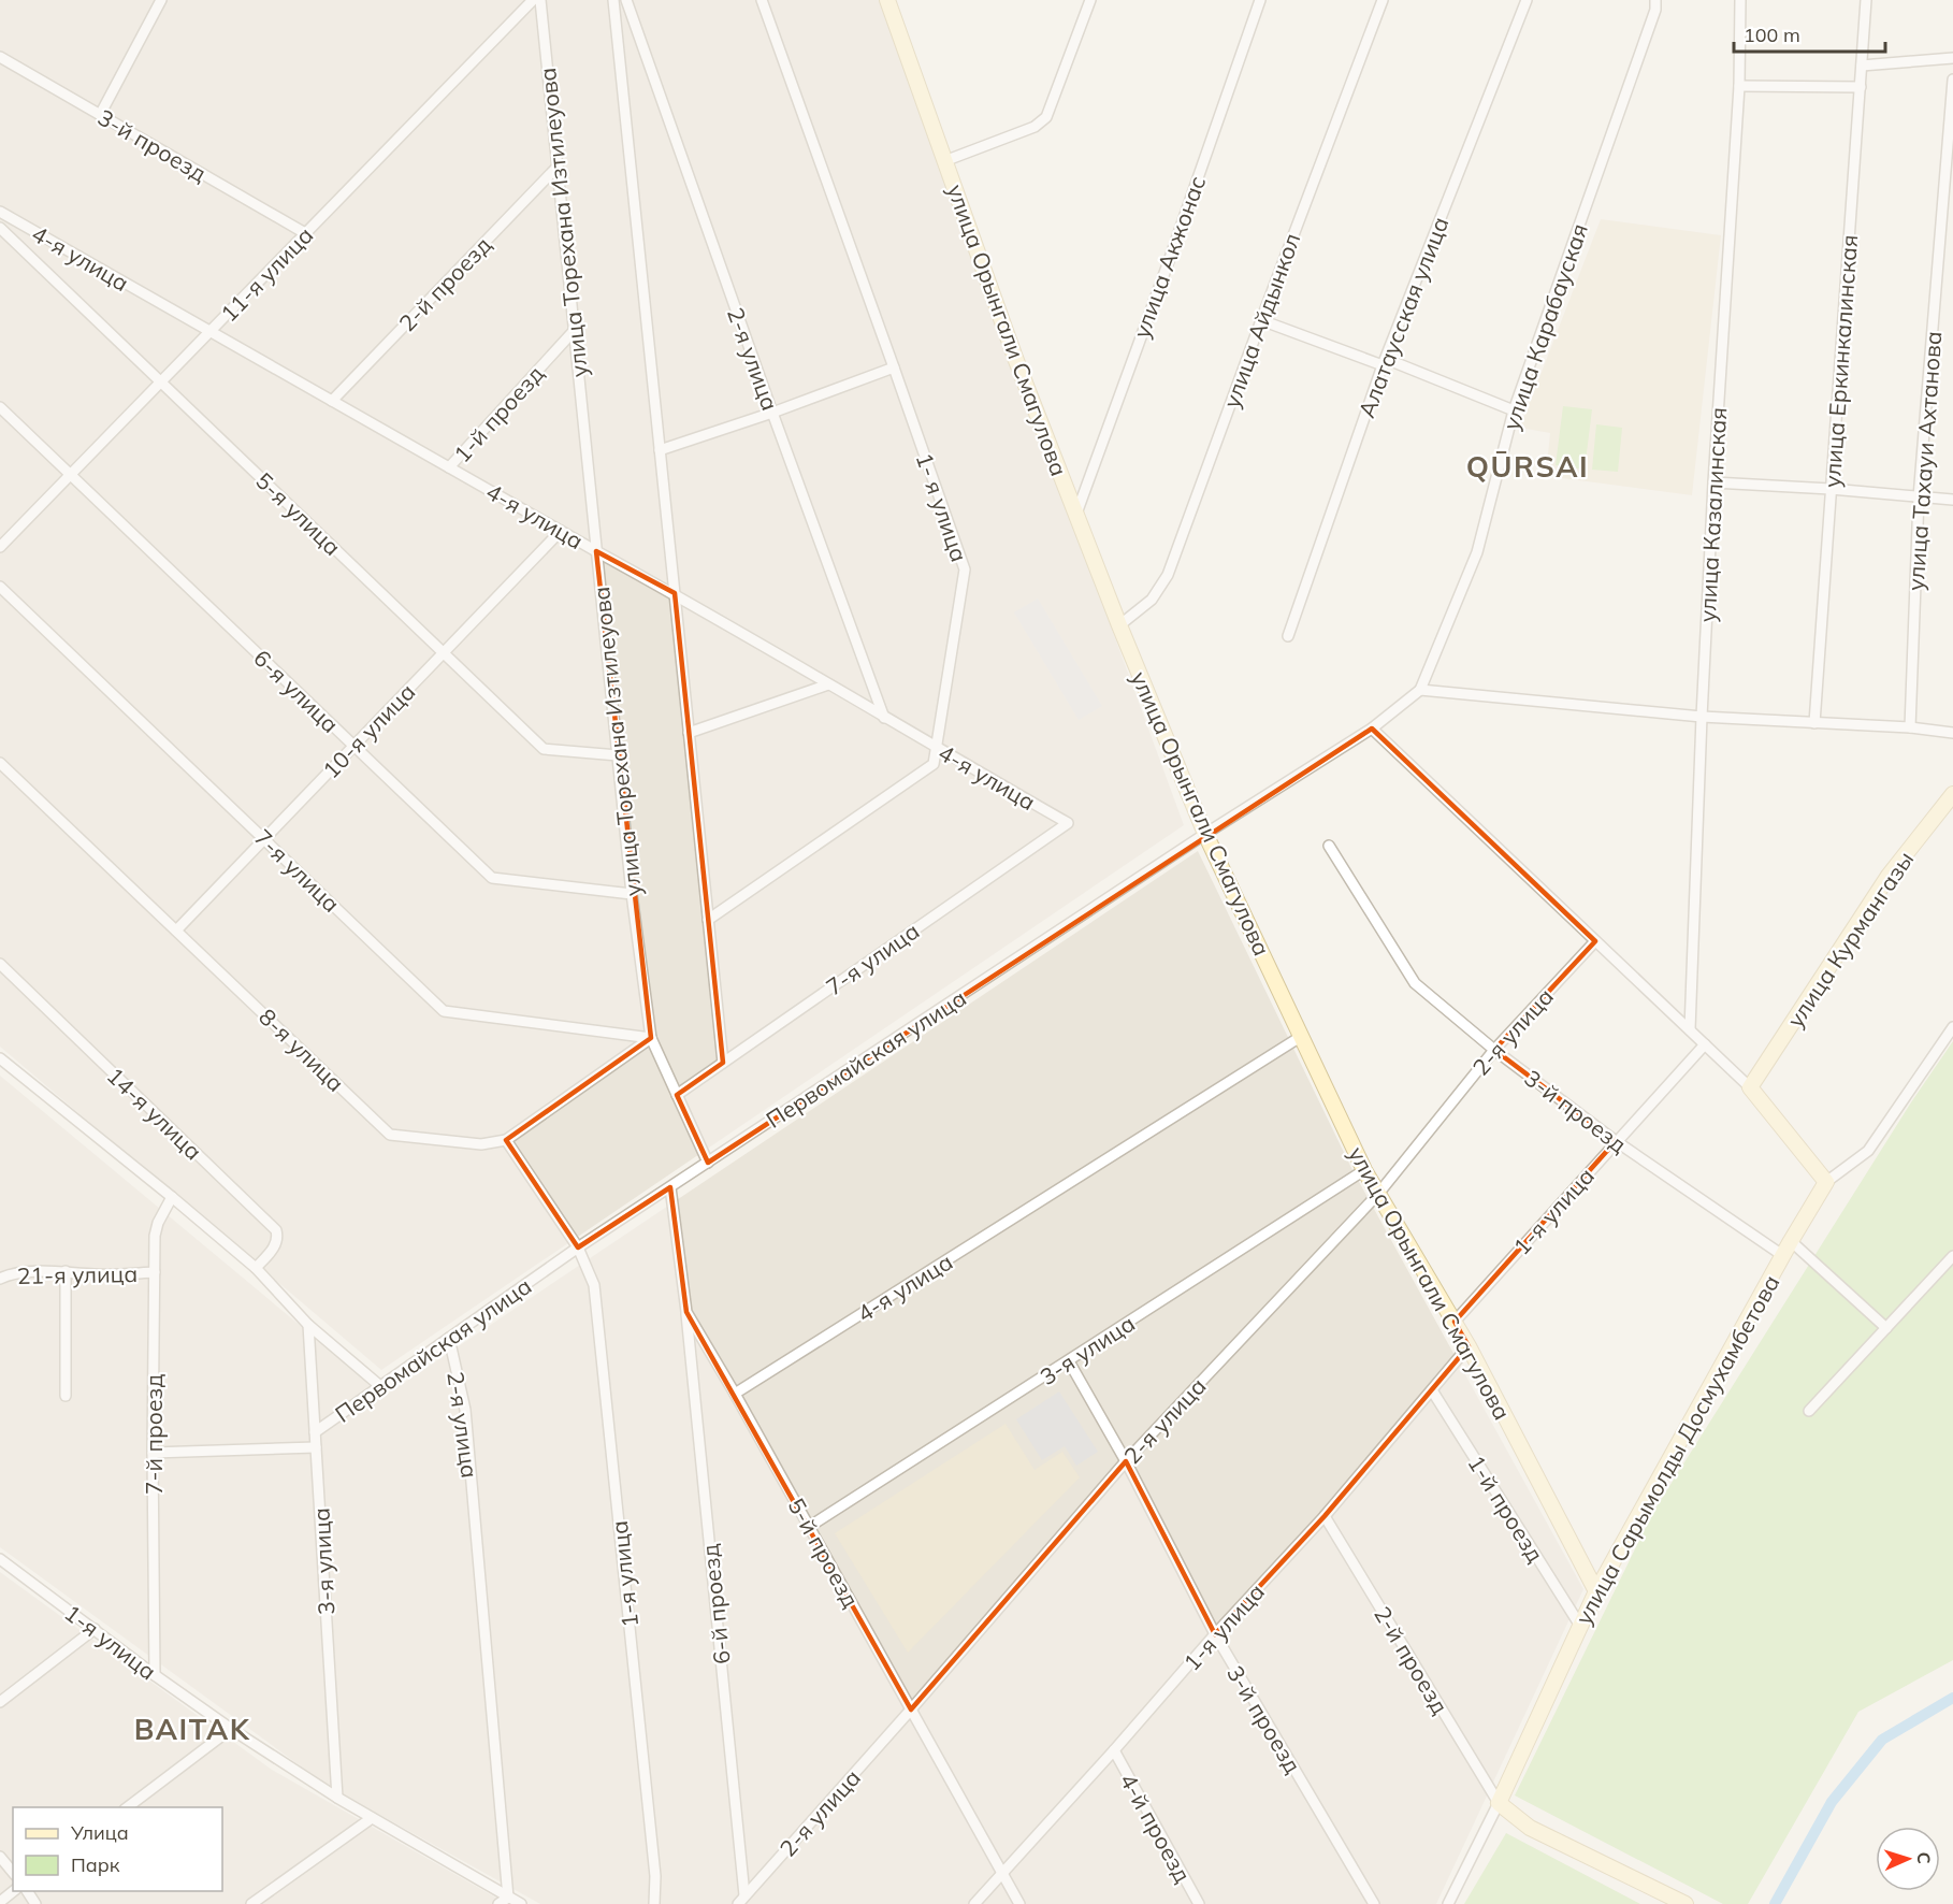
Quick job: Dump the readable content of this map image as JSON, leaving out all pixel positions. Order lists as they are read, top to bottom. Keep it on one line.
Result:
{"streets":{"main road":["улица Орынгали Смагулова","улица Курмангазы","улица Сарымолды Досмухамбетова"],"street":["3-й проезд","улица Торехана Изтилеуова","улица Акжонас","4-я улица","11-я улица","2-й проезд","Алатаусская улица","улица Айдынкол","улица Карабауская","2-я улица","улица Еркинкалинская","1-й проезд","улица Тахауи Ахтанова","1- я улица","5-я улица","улица Казалинская","6-я улица","10-я улица","7-я улица","8-я улица","Первомайская улица","14-я улица","1-я улица","21-я улица","3-я улица","7-й проезд","5-й проезд","6-й проезд","4-й проезд"]},"crossings":[["3-й проезд","11-я улица"],["3-й проезд","2-я улица"],["3-й проезд","1-я улица"],["3-й проезд","3-я улица"],["3-й проезд","улица Сарымолды Досмухамбетова"],["улица Торехана Изтилеуова","4-я улица"],["улица Торехана Изтилеуова","2-й проезд"],["улица Торехана Изтилеуова","1-й проезд"],["улица Торехана Изтилеуова","5-я улица"],["улица Торехана Изтилеуова","6-я улица"],["улица Торехана Изтилеуова","7-я улица"],["улица Торехана Изтилеуова","8-я улица"],["улица Торехана Изтилеуова","Первомайская улица"],["улица Акжонас","улица Орынгали Смагулова"],["4-я улица","11-я улица"],["4-я улица","2-й проезд"],["4-я улица","улица Орынгали Смагулова"],["4-я улица","2-я улица"],["4-я улица","1-й проезд"],["4-я улица","1- я улица"],["4-я улица","10-я улица"],["4-я улица","7-я улица"],["4-я улица","5-й проезд"],["11-я улица","5-я улица"],["11-я улица","6-я улица"],["2-й проезд","1-я улица"],["2-й проезд","улица Сарымолды Досмухамбетова"],["улица Айдынкол","улица Орынгали Смагулова"],["улица Карабауская","Первомайская улица"],["улица Орынгали Смагулова","2-я улица"],["улица Орынгали Смагулова","Первомайская улица"],["улица Орынгали Смагулова","1-я улица"],["улица Орынгали Смагулова","3-я улица"],["улица Орынгали Смагулова","улица Сарымолды Досмухамбетова"],["2-я улица","Первомайская улица"],["2-я улица","1-я улица"],["2-я улица","5-й проезд"],["2-я улица","6-й проезд"],["1-й проезд","1-я улица"],["1-й проезд","улица Сарымолды Досмухамбетова"],["5-я улица","10-я улица"],["6-я улица","10-я улица"],["10-я улица","7-я улица"],["10-я улица","8-я улица"],["7-я улица","8-я улица"],["8-я улица","1-я улица"],["Первомайская улица","1-я улица"],["Первомайская улица","3-я улица"],["Первомайская улица","5-й проезд"],["1-я улица","3-я улица"],["1-я улица","7-й проезд"],["1-я улица","5-й проезд"],["1-я улица","4-й проезд"],["21-я улица","7-й проезд"],["3-я улица","5-й проезд"],["5-й проезд","6-й проезд"]],"districts":["QŪRSAI","BAITAK"],"legend":["Улица","Парк"],"scale_bar":"100 m","north":"right"}
